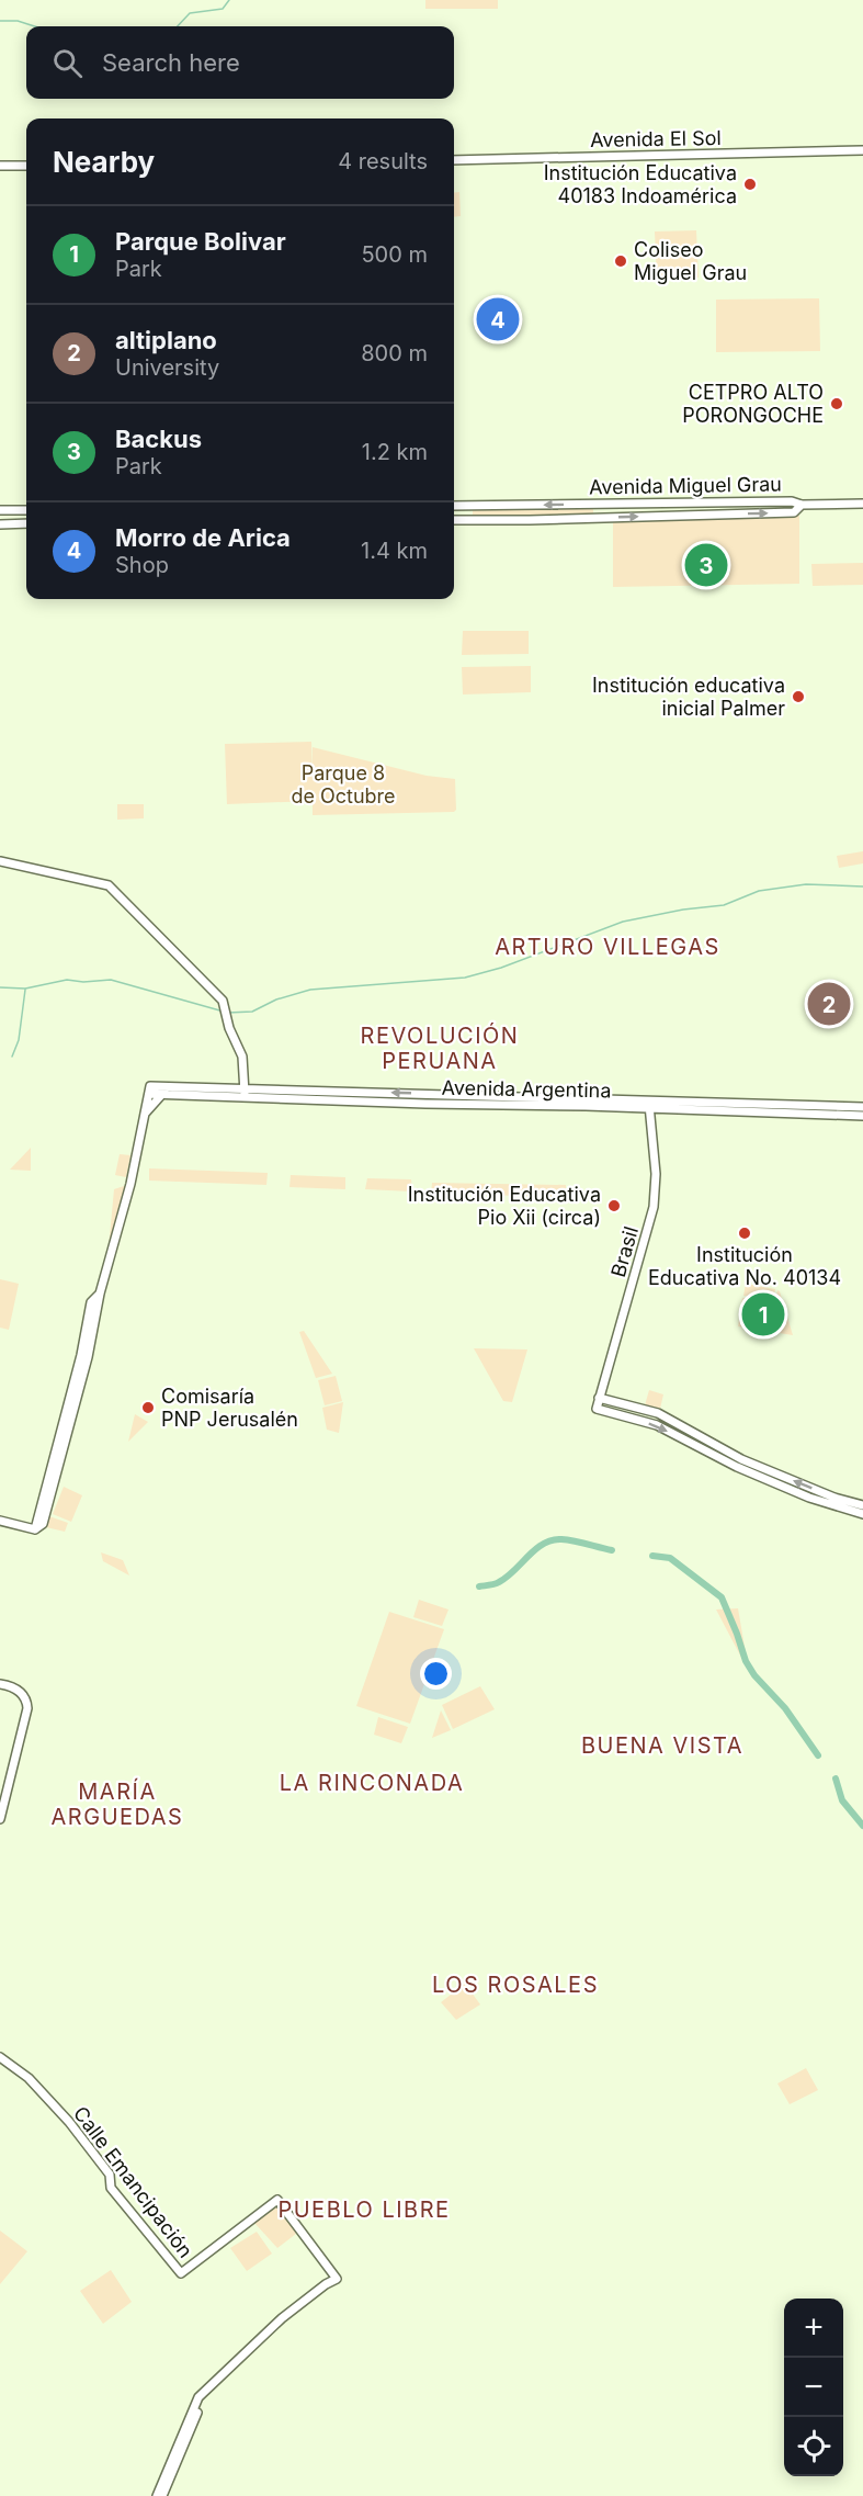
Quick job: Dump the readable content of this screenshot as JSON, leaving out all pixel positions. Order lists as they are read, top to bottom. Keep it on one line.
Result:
{"streets":{"street":["Avenida El Sol","Avenida Miguel Grau","Avenida Argentina","Brasil","Calle Emancipación"]},"crossings":[["Avenida Argentina","Brasil"]],"districts":["ARTURO VILLEGAS","REVOLUCIÓN PERUANA","BUENA VISTA","LA RINCONADA","MARÍA ARGUEDAS","LOS ROSALES","PUEBLO LIBRE"],"parks":["Parque 8 de Octubre"],"places":["Institución Educativa 40183 Indoamérica","Coliseo Miguel Grau","CETPRO ALTO PORONGOCHE","Institución educativa inicial Palmer","Institución Educativa Pio Xii (circa)","Institución Educativa No. 40134","Comisaría PNP Jerusalén"],"page":{"search":"Search here","heading":["Nearby","4 results"],"list":[{"mark":"1","name":"Parque Bolivar","note":"Park","value":"500 m"},{"mark":"2","name":"altiplano","note":"University","value":"800 m"},{"mark":"3","name":"Backus","note":"Park","value":"1.2 km"},{"mark":"4","name":"Morro de Arica","note":"Shop","value":"1.4 km"}],"pins":["4","3","2","1"],"map_buttons":["+","−"]}}
